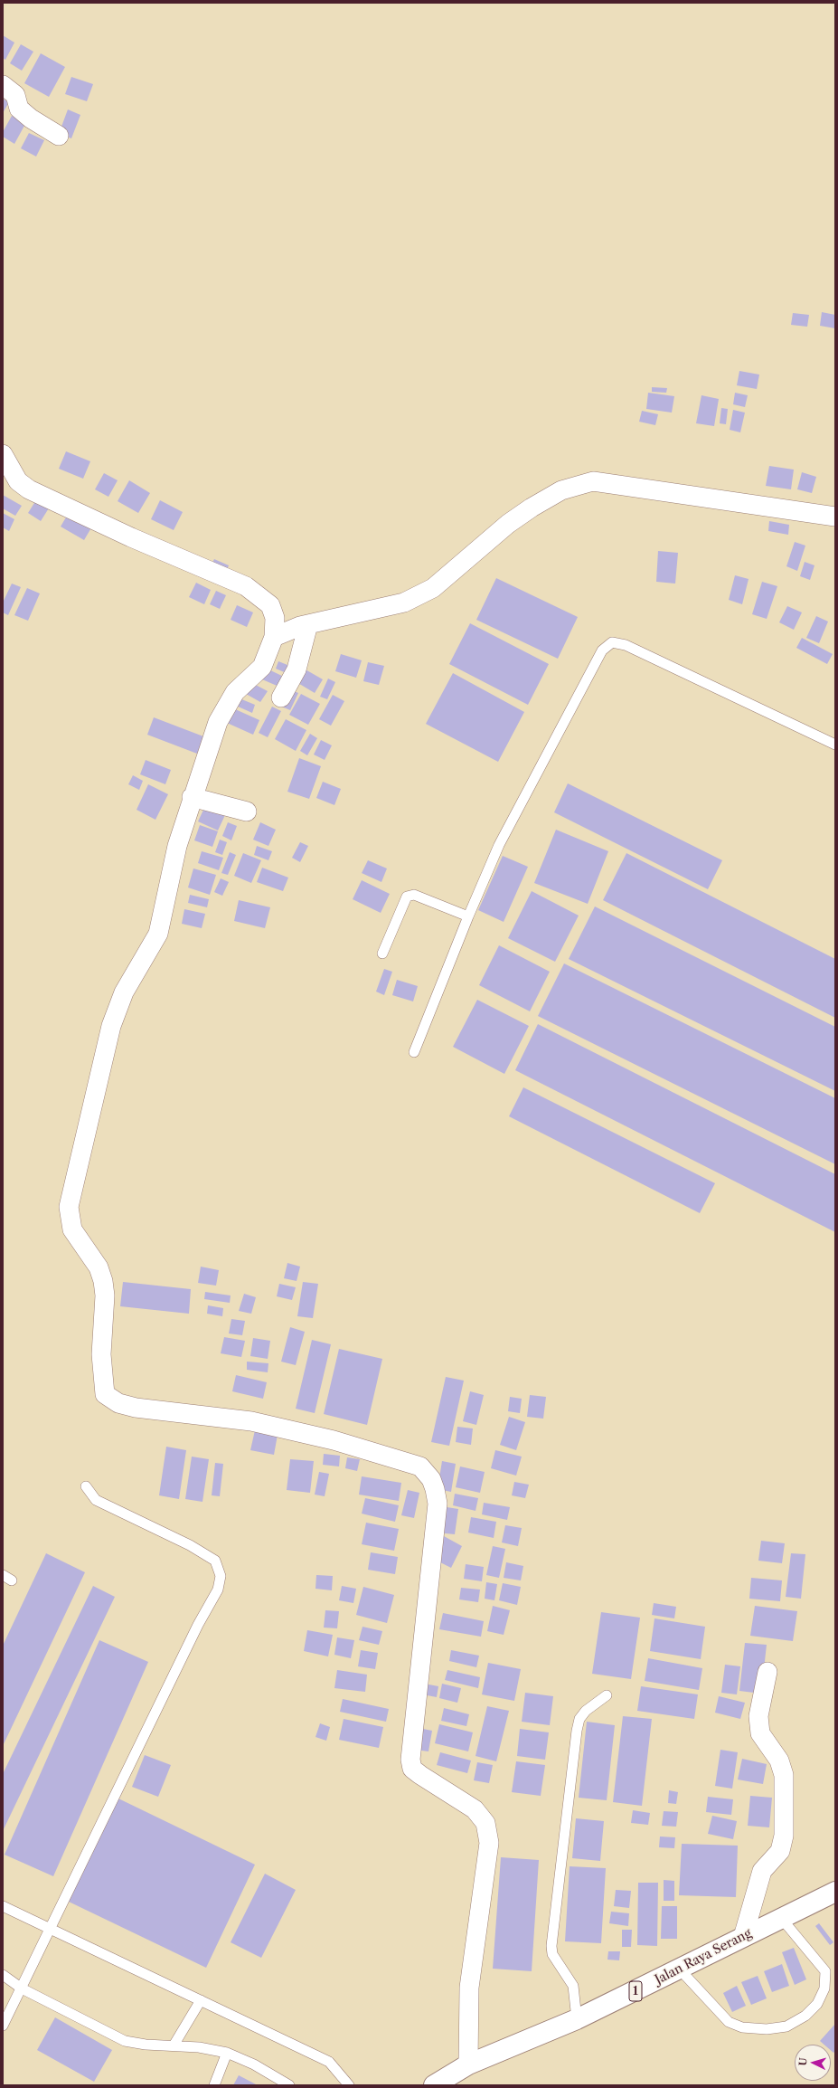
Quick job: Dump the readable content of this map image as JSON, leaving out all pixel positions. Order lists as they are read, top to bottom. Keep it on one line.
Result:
{"streets":{"highway":["Jalan Raya Serang","1"]},"north":"left"}
